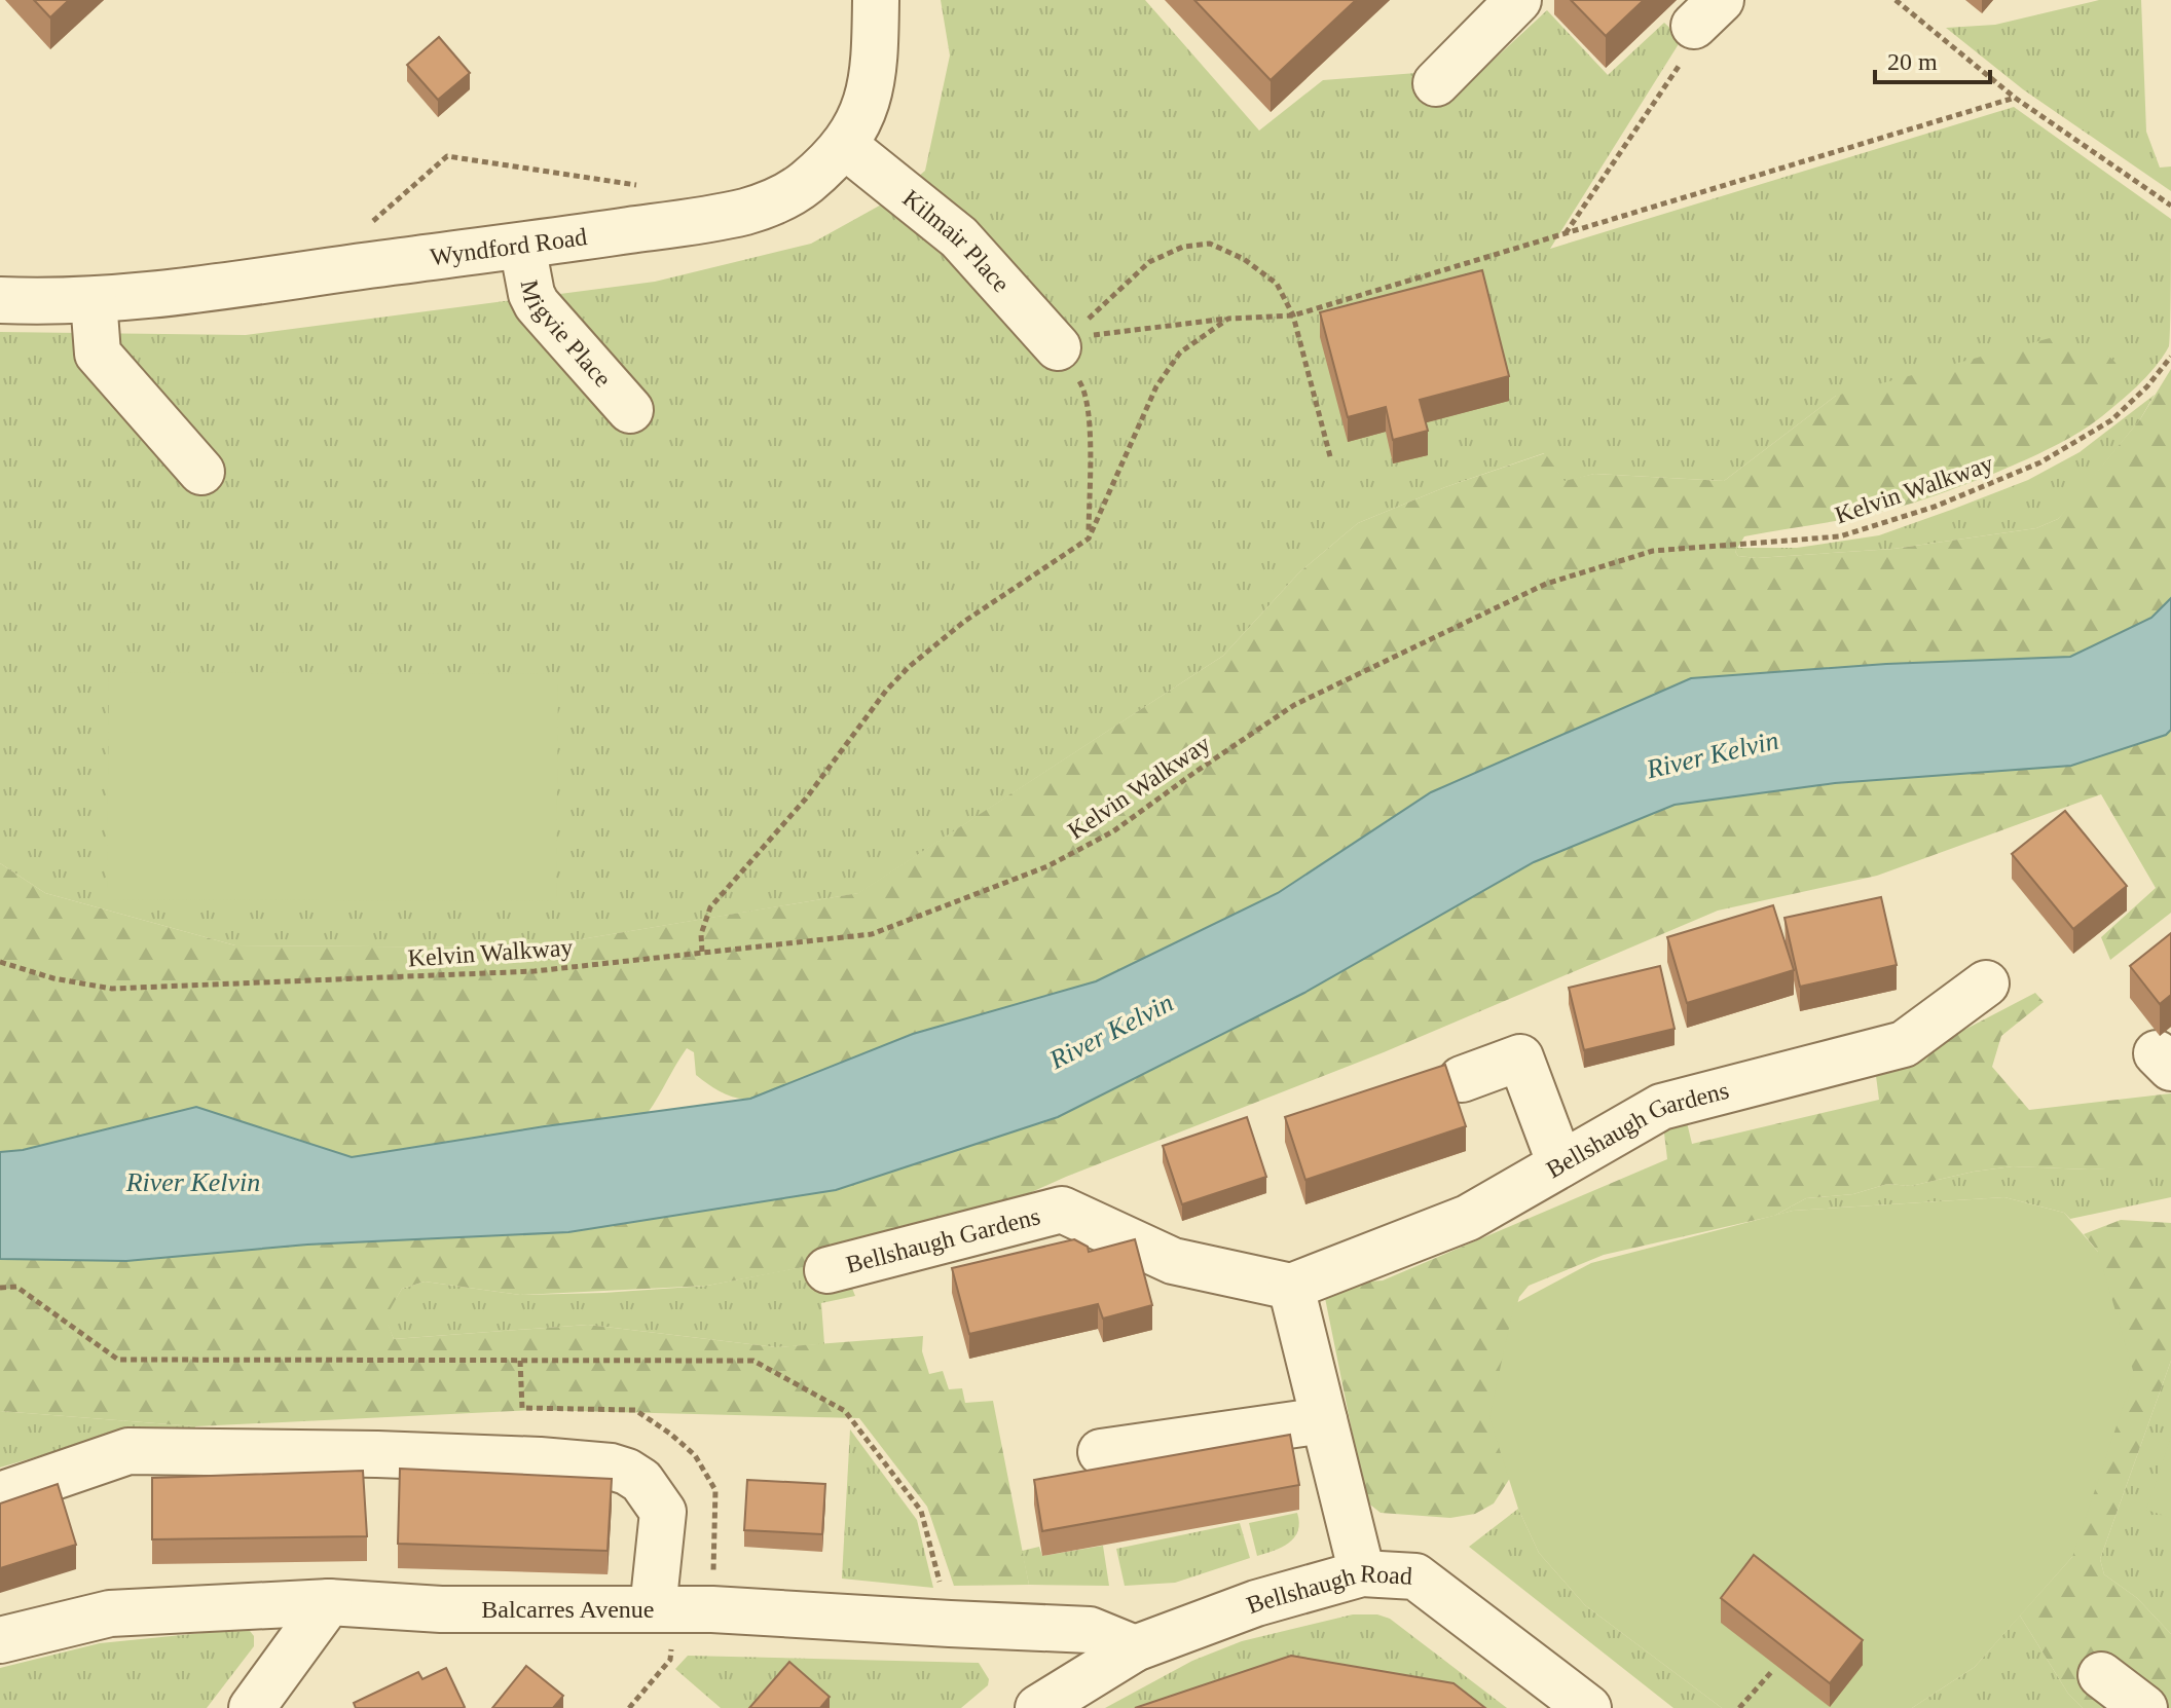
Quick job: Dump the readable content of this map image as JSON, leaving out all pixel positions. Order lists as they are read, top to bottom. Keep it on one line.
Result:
{"streets":{"street":["Kilmair Place","Wyndford Road","Migvie Place","Bellshaugh Gardens","Bellshaugh Road","Balcarres Avenue"],"path":["Kelvin Walkway"]},"crossings":[["Kilmair Place","Wyndford Road"],["Wyndford Road","Migvie Place"],["Bellshaugh Road","Balcarres Avenue"]],"water":["River Kelvin"],"scale_bar":"20 m"}
